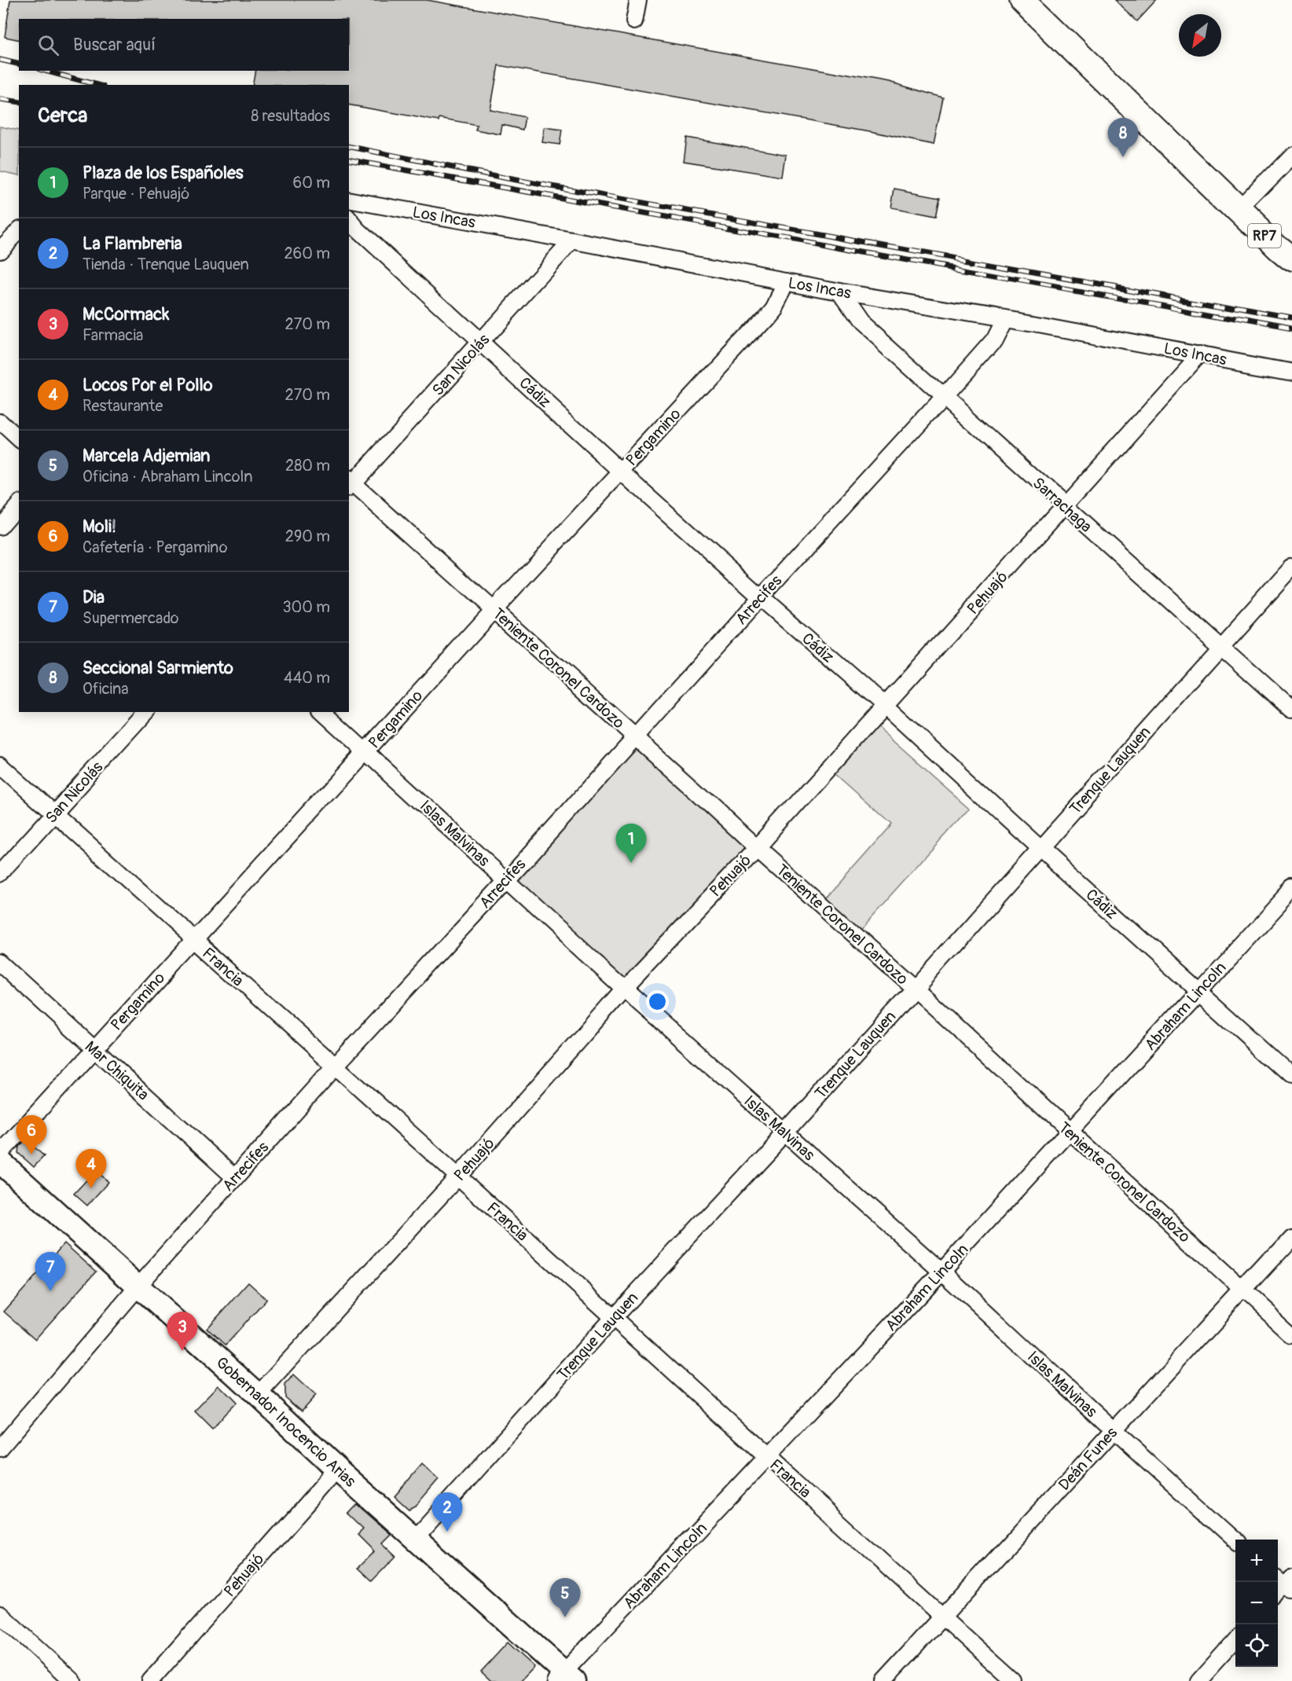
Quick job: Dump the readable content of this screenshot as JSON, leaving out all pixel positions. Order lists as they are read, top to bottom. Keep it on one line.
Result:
{"streets":{"main road":["RP7"],"street":["Los Incas","San Nicolás","Cádiz","Pergamino","Sarrachaga","Pehuajó","Arrecifes","Teniente Coronel Cardozo","Trenque Lauquen","Islas Malvinas","Francia","Abraham Lincoln","Mar Chiquita","Gobernador Inocencio Arias","Deán Funes"]},"crossings":[["Los Incas","San Nicolás"],["Los Incas","Pergamino"],["Los Incas","Sarrachaga"],["Los Incas","Pehuajó"],["Los Incas","Arrecifes"],["San Nicolás","Cádiz"],["San Nicolás","Teniente Coronel Cardozo"],["San Nicolás","Francia"],["Cádiz","Pergamino"],["Cádiz","Pehuajó"],["Cádiz","Arrecifes"],["Cádiz","Trenque Lauquen"],["Cádiz","Abraham Lincoln"],["Pergamino","Teniente Coronel Cardozo"],["Pergamino","Islas Malvinas"],["Pergamino","Francia"],["Pergamino","Mar Chiquita"],["Sarrachaga","Pehuajó"],["Sarrachaga","Arrecifes"],["Sarrachaga","Trenque Lauquen"],["Pehuajó","Teniente Coronel Cardozo"],["Pehuajó","Islas Malvinas"],["Pehuajó","Francia"],["Pehuajó","Gobernador Inocencio Arias"],["Arrecifes","Teniente Coronel Cardozo"],["Arrecifes","Islas Malvinas"],["Arrecifes","Francia"],["Arrecifes","Mar Chiquita"],["Arrecifes","Gobernador Inocencio Arias"],["Teniente Coronel Cardozo","Trenque Lauquen"],["Teniente Coronel Cardozo","Abraham Lincoln"],["Teniente Coronel Cardozo","Deán Funes"],["Trenque Lauquen","Islas Malvinas"],["Trenque Lauquen","Francia"],["Trenque Lauquen","Gobernador Inocencio Arias"],["Islas Malvinas","Abraham Lincoln"],["Islas Malvinas","Deán Funes"],["Francia","Abraham Lincoln"],["Francia","Deán Funes"],["Abraham Lincoln","Gobernador Inocencio Arias"]],"north":"bottom left","page":{"search":"Buscar aquí","heading":["Cerca","8 resultados"],"pins":["8","1","6","4","7","3","2","5"],"list":[{"mark":"1","name":"Plaza de los Españoles","note":"Parque · Pehuajó","value":"60 m"},{"mark":"2","name":"La Flambreria","note":"Tienda · Trenque Lauquen","value":"260 m"},{"mark":"3","name":"McCormack","note":"Farmacia","value":"270 m"},{"mark":"4","name":"Locos Por el Pollo","note":"Restaurante","value":"270 m"},{"mark":"5","name":"Marcela Adjemian","note":"Oficina · Abraham Lincoln","value":"280 m"},{"mark":"6","name":"Moli!","note":"Cafetería · Pergamino","value":"290 m"},{"mark":"7","name":"Dia","note":"Supermercado","value":"300 m"},{"mark":"8","name":"Seccional Sarmiento","note":"Oficina","value":"440 m"}],"map_buttons":["+","−"]}}
